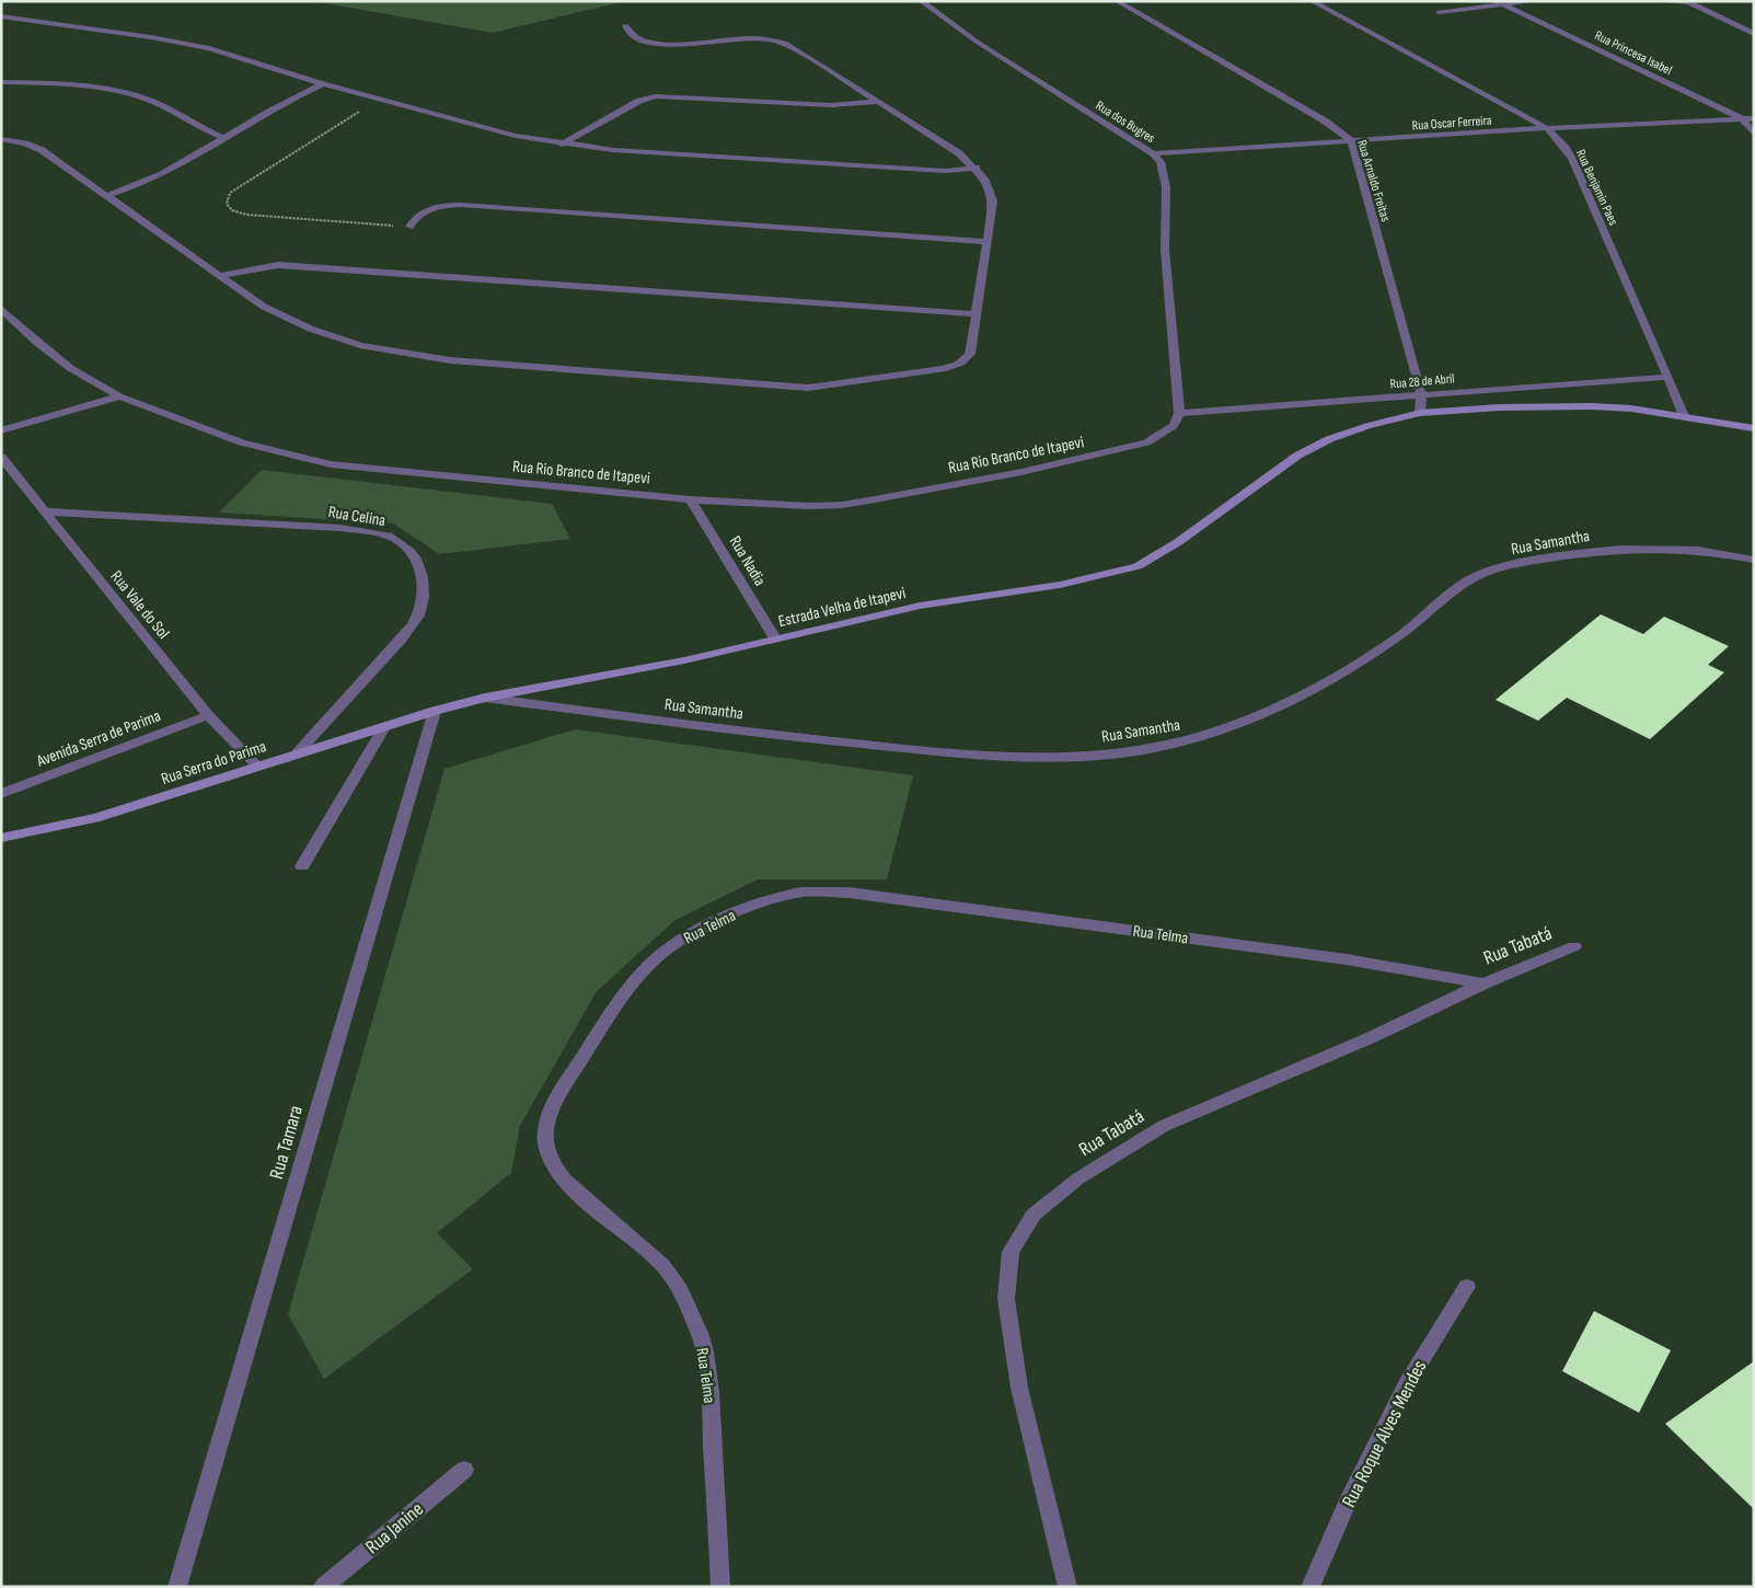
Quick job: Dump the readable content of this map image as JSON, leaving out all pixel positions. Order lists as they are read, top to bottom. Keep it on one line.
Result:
{"streets":{"street":["Rua Princesa Isabel","Rua dos Bugres","Rua Oscar Ferreira","Rua Arnaldo Freitas","Rua Benjamin Paes","Rua 28 de Abril","Rua Rio Branco de Itapevi","Rua Celina","Rua Samantha","Rua Nadia","Rua Vale do Sol","Estrada Velha de Itapevi","Avenida Serra de Parima","Rua Serra do Parima","Rua Telma","Rua Tabatá","Rua Tamara","Rua Roque Alves Mendes","Rua Janine"]},"crossings":[["Rua Princesa Isabel","Rua Oscar Ferreira"],["Rua dos Bugres","Rua Oscar Ferreira"],["Rua dos Bugres","Rua 28 de Abril"],["Rua dos Bugres","Rua Rio Branco de Itapevi"],["Rua Oscar Ferreira","Rua Arnaldo Freitas"],["Rua Oscar Ferreira","Rua Benjamin Paes"],["Rua Arnaldo Freitas","Rua 28 de Abril"],["Rua Arnaldo Freitas","Estrada Velha de Itapevi"],["Rua Benjamin Paes","Rua 28 de Abril"],["Rua Benjamin Paes","Estrada Velha de Itapevi"],["Rua 28 de Abril","Rua Rio Branco de Itapevi"],["Rua Rio Branco de Itapevi","Rua Nadia"],["Rua Celina","Rua Vale do Sol"],["Rua Celina","Rua Serra do Parima"],["Rua Samantha","Estrada Velha de Itapevi"],["Rua Nadia","Estrada Velha de Itapevi"],["Rua Vale do Sol","Avenida Serra de Parima"],["Rua Vale do Sol","Rua Serra do Parima"],["Estrada Velha de Itapevi","Rua Serra do Parima"],["Estrada Velha de Itapevi","Rua Tamara"],["Rua Serra do Parima","Rua Tamara"],["Rua Telma","Rua Tabatá"]]}
